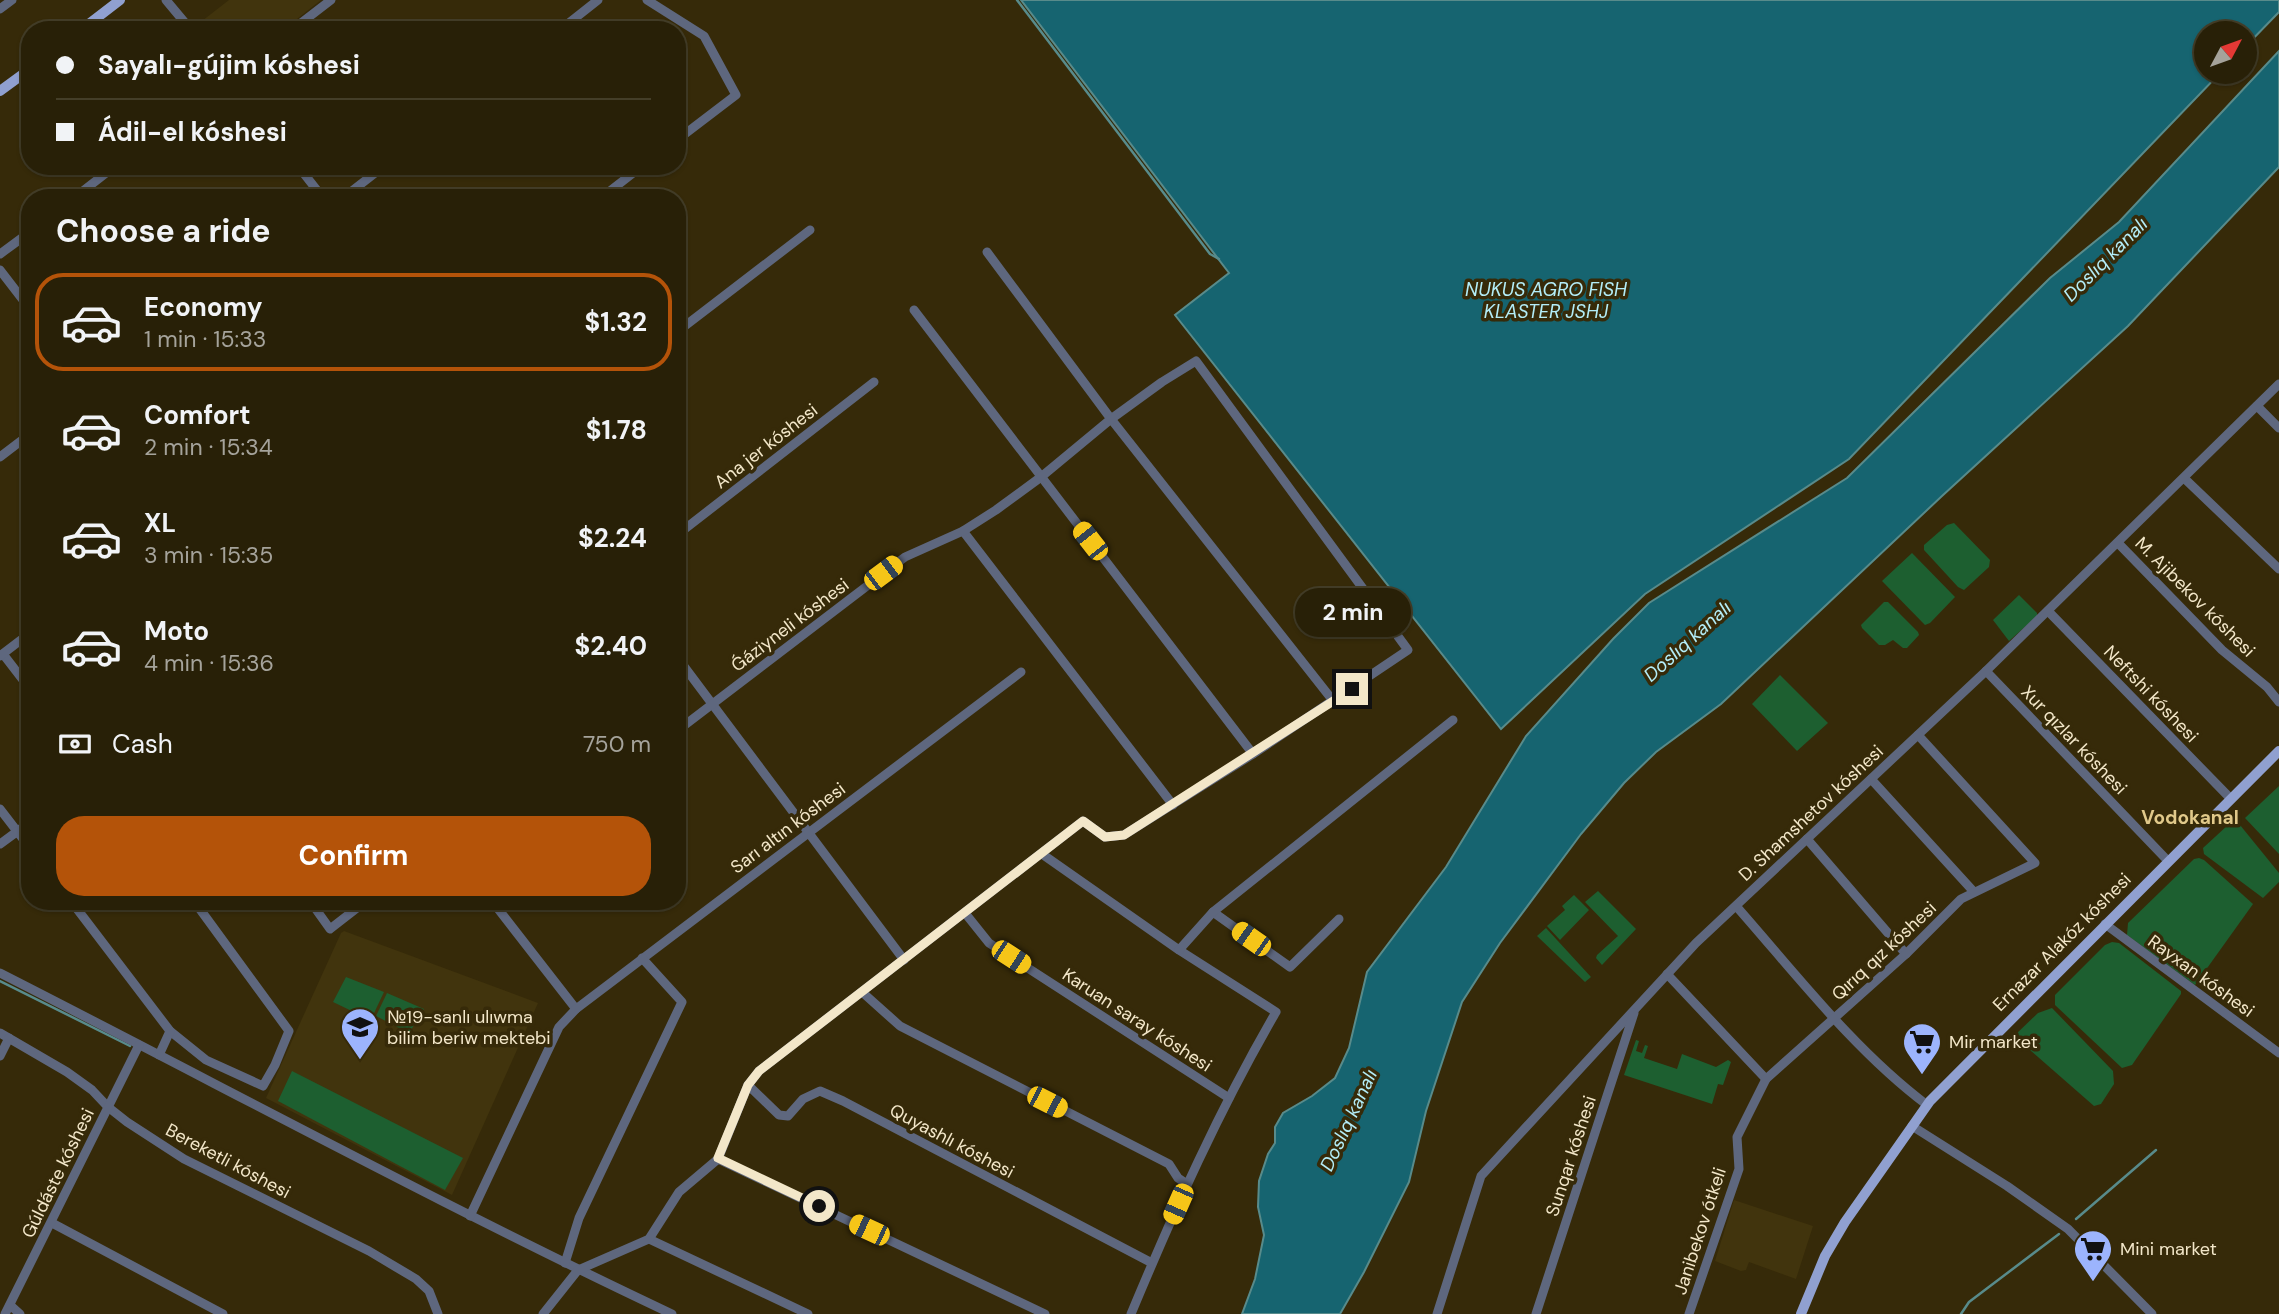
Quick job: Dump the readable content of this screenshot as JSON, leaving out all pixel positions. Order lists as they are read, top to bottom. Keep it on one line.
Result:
{"streets":{"main road":["Ernazar Alakóz kóshesi"],"street":["Ana jer kóshesi","M. Ajibekov kóshesi","Ǵáziyneli kóshesi","Neftshi kóshesi","Xur qızlar kóshesi","D. Shamshetov kóshesi","Sarı altın kóshesi","Qırıq qız kóshesi","Rayxan kóshesi","Karuan saray kóshesi","Quyashlı kóshesi","Sunqar kóshesi","Bereketli kóshesi","Gúldáste kóshesi","Janibekov ótkeli"]},"crossings":[["M. Ajibekov kóshesi","D. Shamshetov kóshesi"],["Neftshi kóshesi","D. Shamshetov kóshesi"],["Neftshi kóshesi","Ernazar Alakóz kóshesi"],["Xur qızlar kóshesi","D. Shamshetov kóshesi"],["Xur qızlar kóshesi","Ernazar Alakóz kóshesi"],["D. Shamshetov kóshesi","Qırıq qız kóshesi"],["D. Shamshetov kóshesi","Sunqar kóshesi"],["Ernazar Alakóz kóshesi","Rayxan kóshesi"],["Qırıq qız kóshesi","Janibekov ótkeli"],["Bereketli kóshesi","Gúldáste kóshesi"]],"districts":["Vodokanal"],"water":["Doslıq kanalı","NUKUS AGRO FISH KLASTER JSHJ"],"places":{"school or university":["№19-sanlı ulıwma bilim beriw mektebi"],"supermarket":["Mir market","Mini market"]},"north":"top right","page":{"banner":["Sayalı-gújim kóshesi","Ádil-el kóshesi"],"heading":"Choose a ride","list":[{"name":"Economy","note":"1 min · 15:33","value":"$1.32"},{"name":"Comfort","note":"2 min · 15:34","value":"$1.78"},{"name":"XL","note":"3 min · 15:35","value":"$2.24"},{"name":"Moto","note":"4 min · 15:36","value":"$2.40"}],"bubble":"2 min","pay":["Cash","750 m"],"buttons":"Confirm"}}
